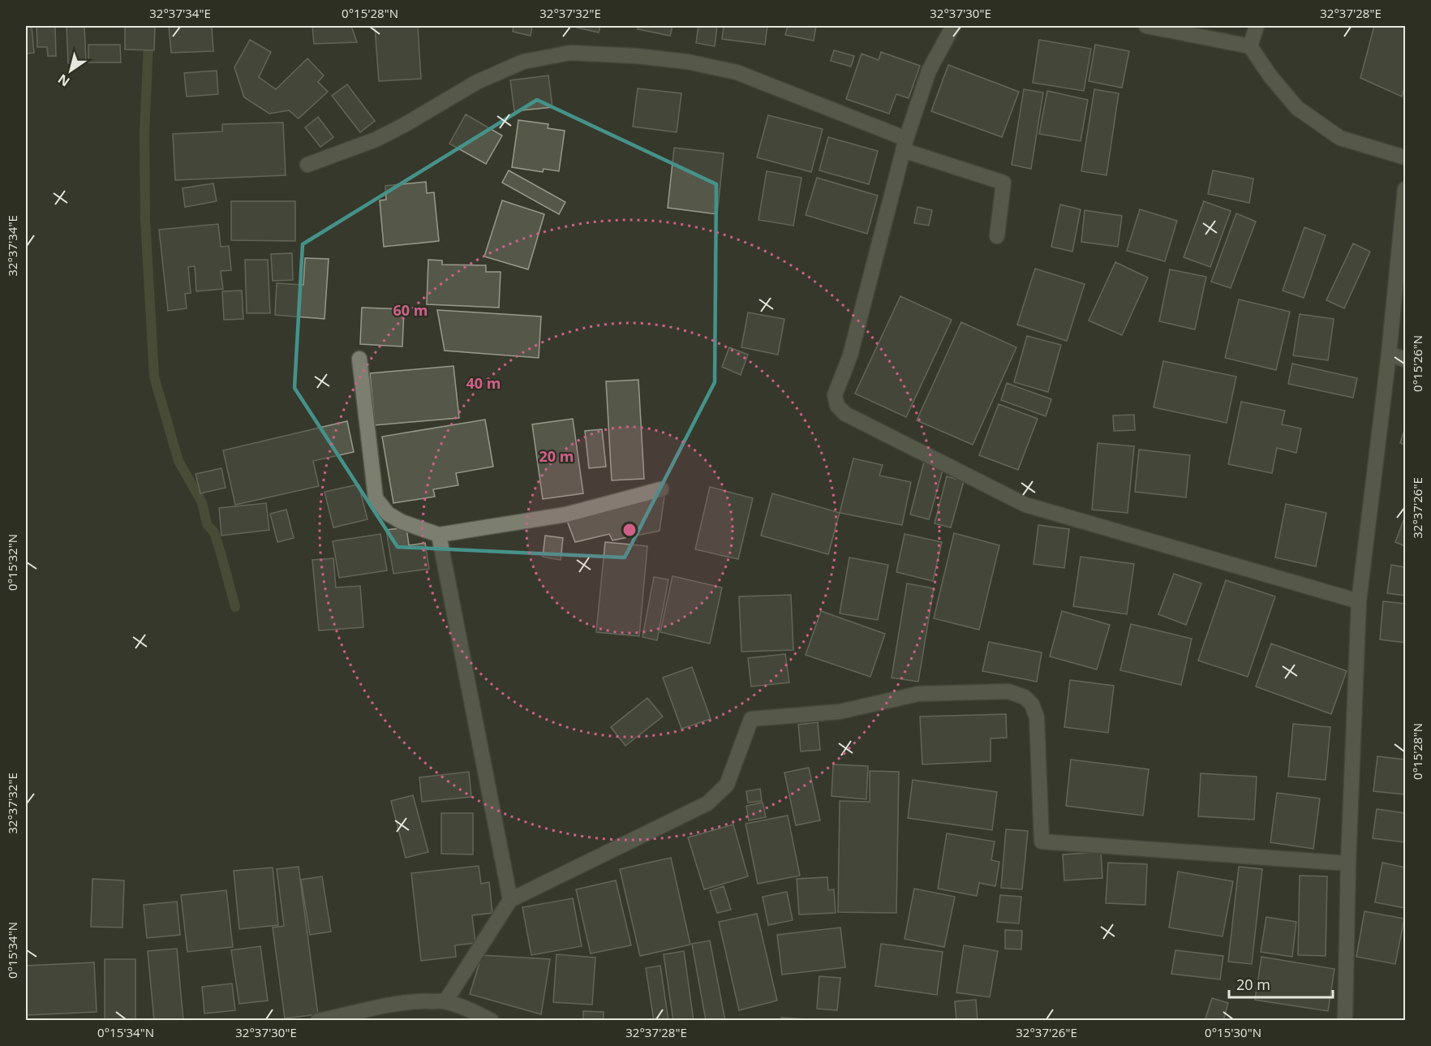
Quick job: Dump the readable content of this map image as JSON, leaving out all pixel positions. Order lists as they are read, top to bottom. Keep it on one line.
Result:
{"scale_bar":"20 m","north":"bottom left","coordinates":["32°37'34\"E","0°15'28\"N","32°37'32\"E","32°37'30\"E","32°37'28\"E","0°15'26\"N","32°37'26\"E","0°15'32\"N","0°15'34\"N","0°15'30\"N"],"rings":["60 m","40 m","20 m"]}
